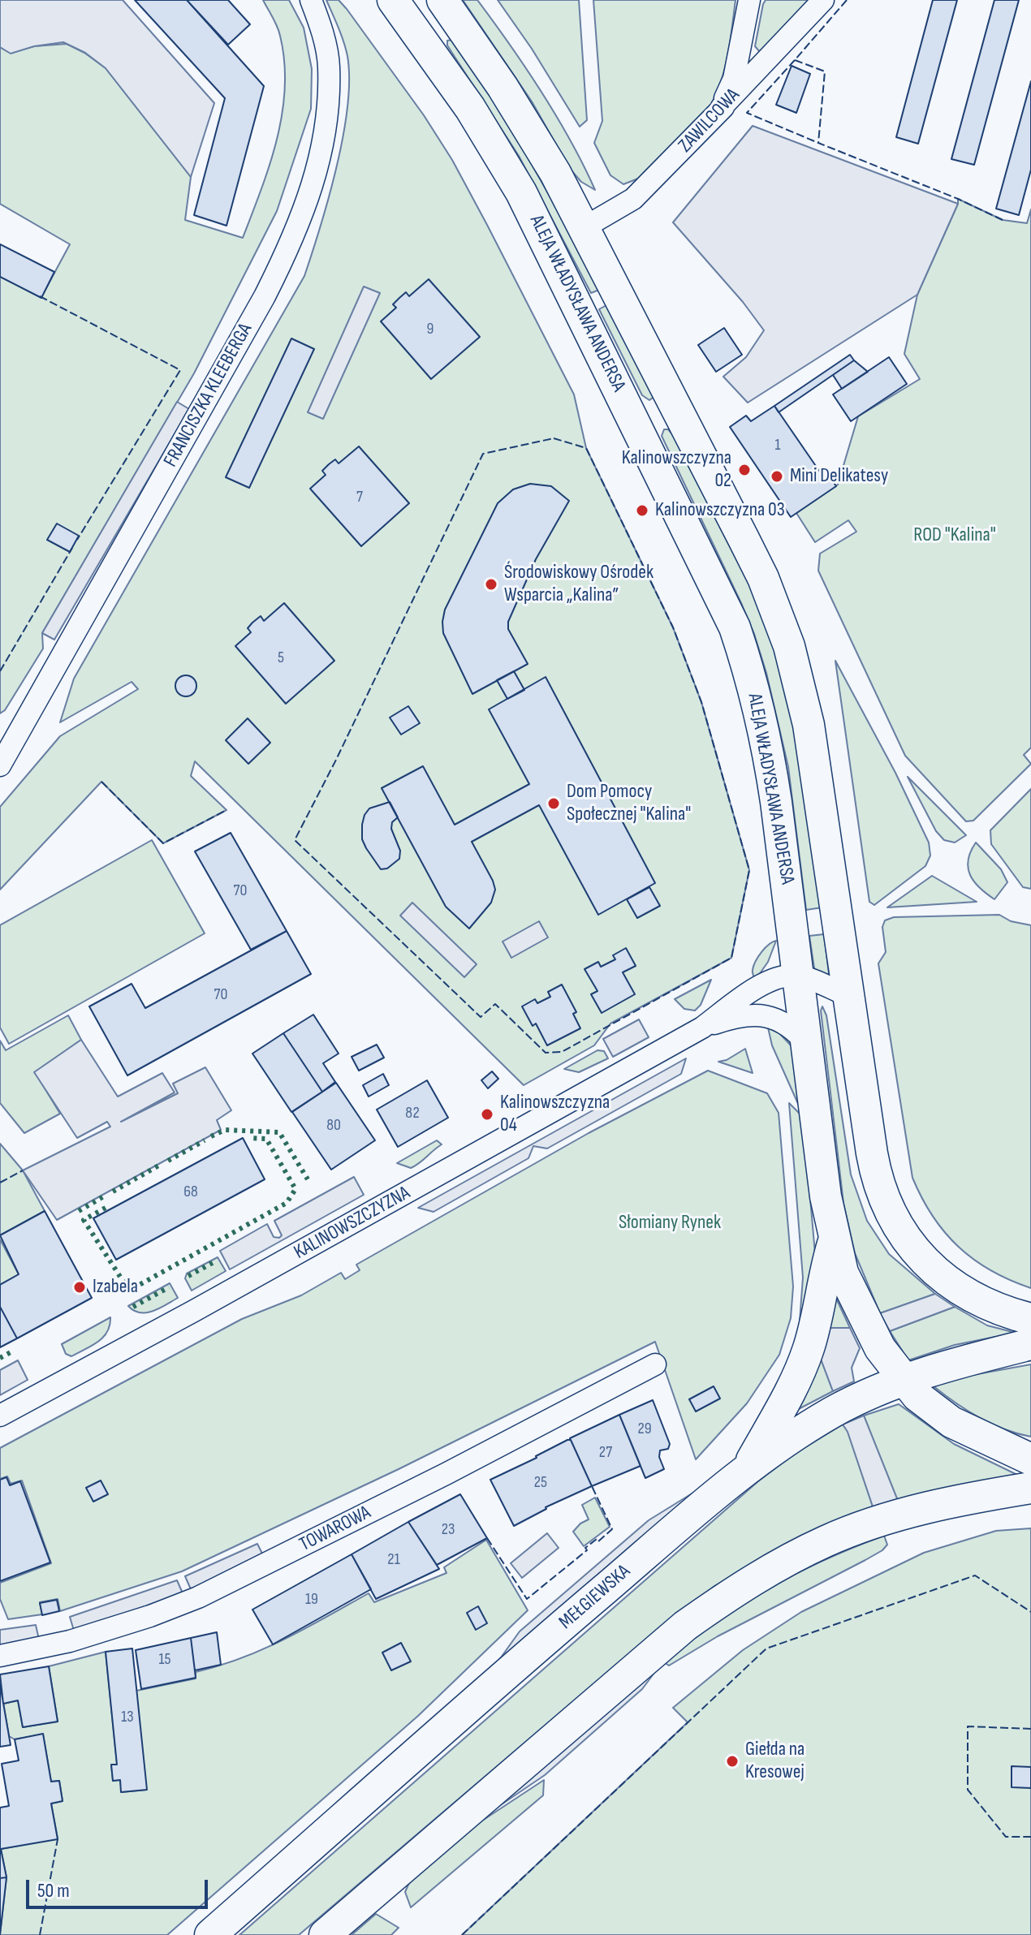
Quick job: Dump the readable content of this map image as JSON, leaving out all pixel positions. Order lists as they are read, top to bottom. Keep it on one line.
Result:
{"streets":{"main road":["ALEJA WŁADYSŁAWA ANDERSA","MEŁGIEWSKA"],"street":["ZAWILCOWA","FRANCISZKA KLEEBERGA","KALINOWSZCZYZNA","TOWAROWA"]},"crossings":[["ZAWILCOWA","ALEJA WŁADYSŁAWA ANDERSA"],["ALEJA WŁADYSŁAWA ANDERSA","KALINOWSZCZYZNA"],["ALEJA WŁADYSŁAWA ANDERSA","MEŁGIEWSKA"]],"parks":["ROD \"Kalina\"","Słomiany Rynek"],"places":["Kalinowszczyzna 02","Mini Delikatesy","Kalinowszczyzna 03","Środowiskowy Ośrodek Wsparcia „Kalina”","Dom Pomocy Społecznej \"Kalina\"","Kalinowszczyzna 04","Izabela","Giełda na Kresowej"],"house_numbers":["9","1","7","5","70","70","82","80","68","29","27","25","23","21","19","15","13"],"scale_bar":"50 m"}
